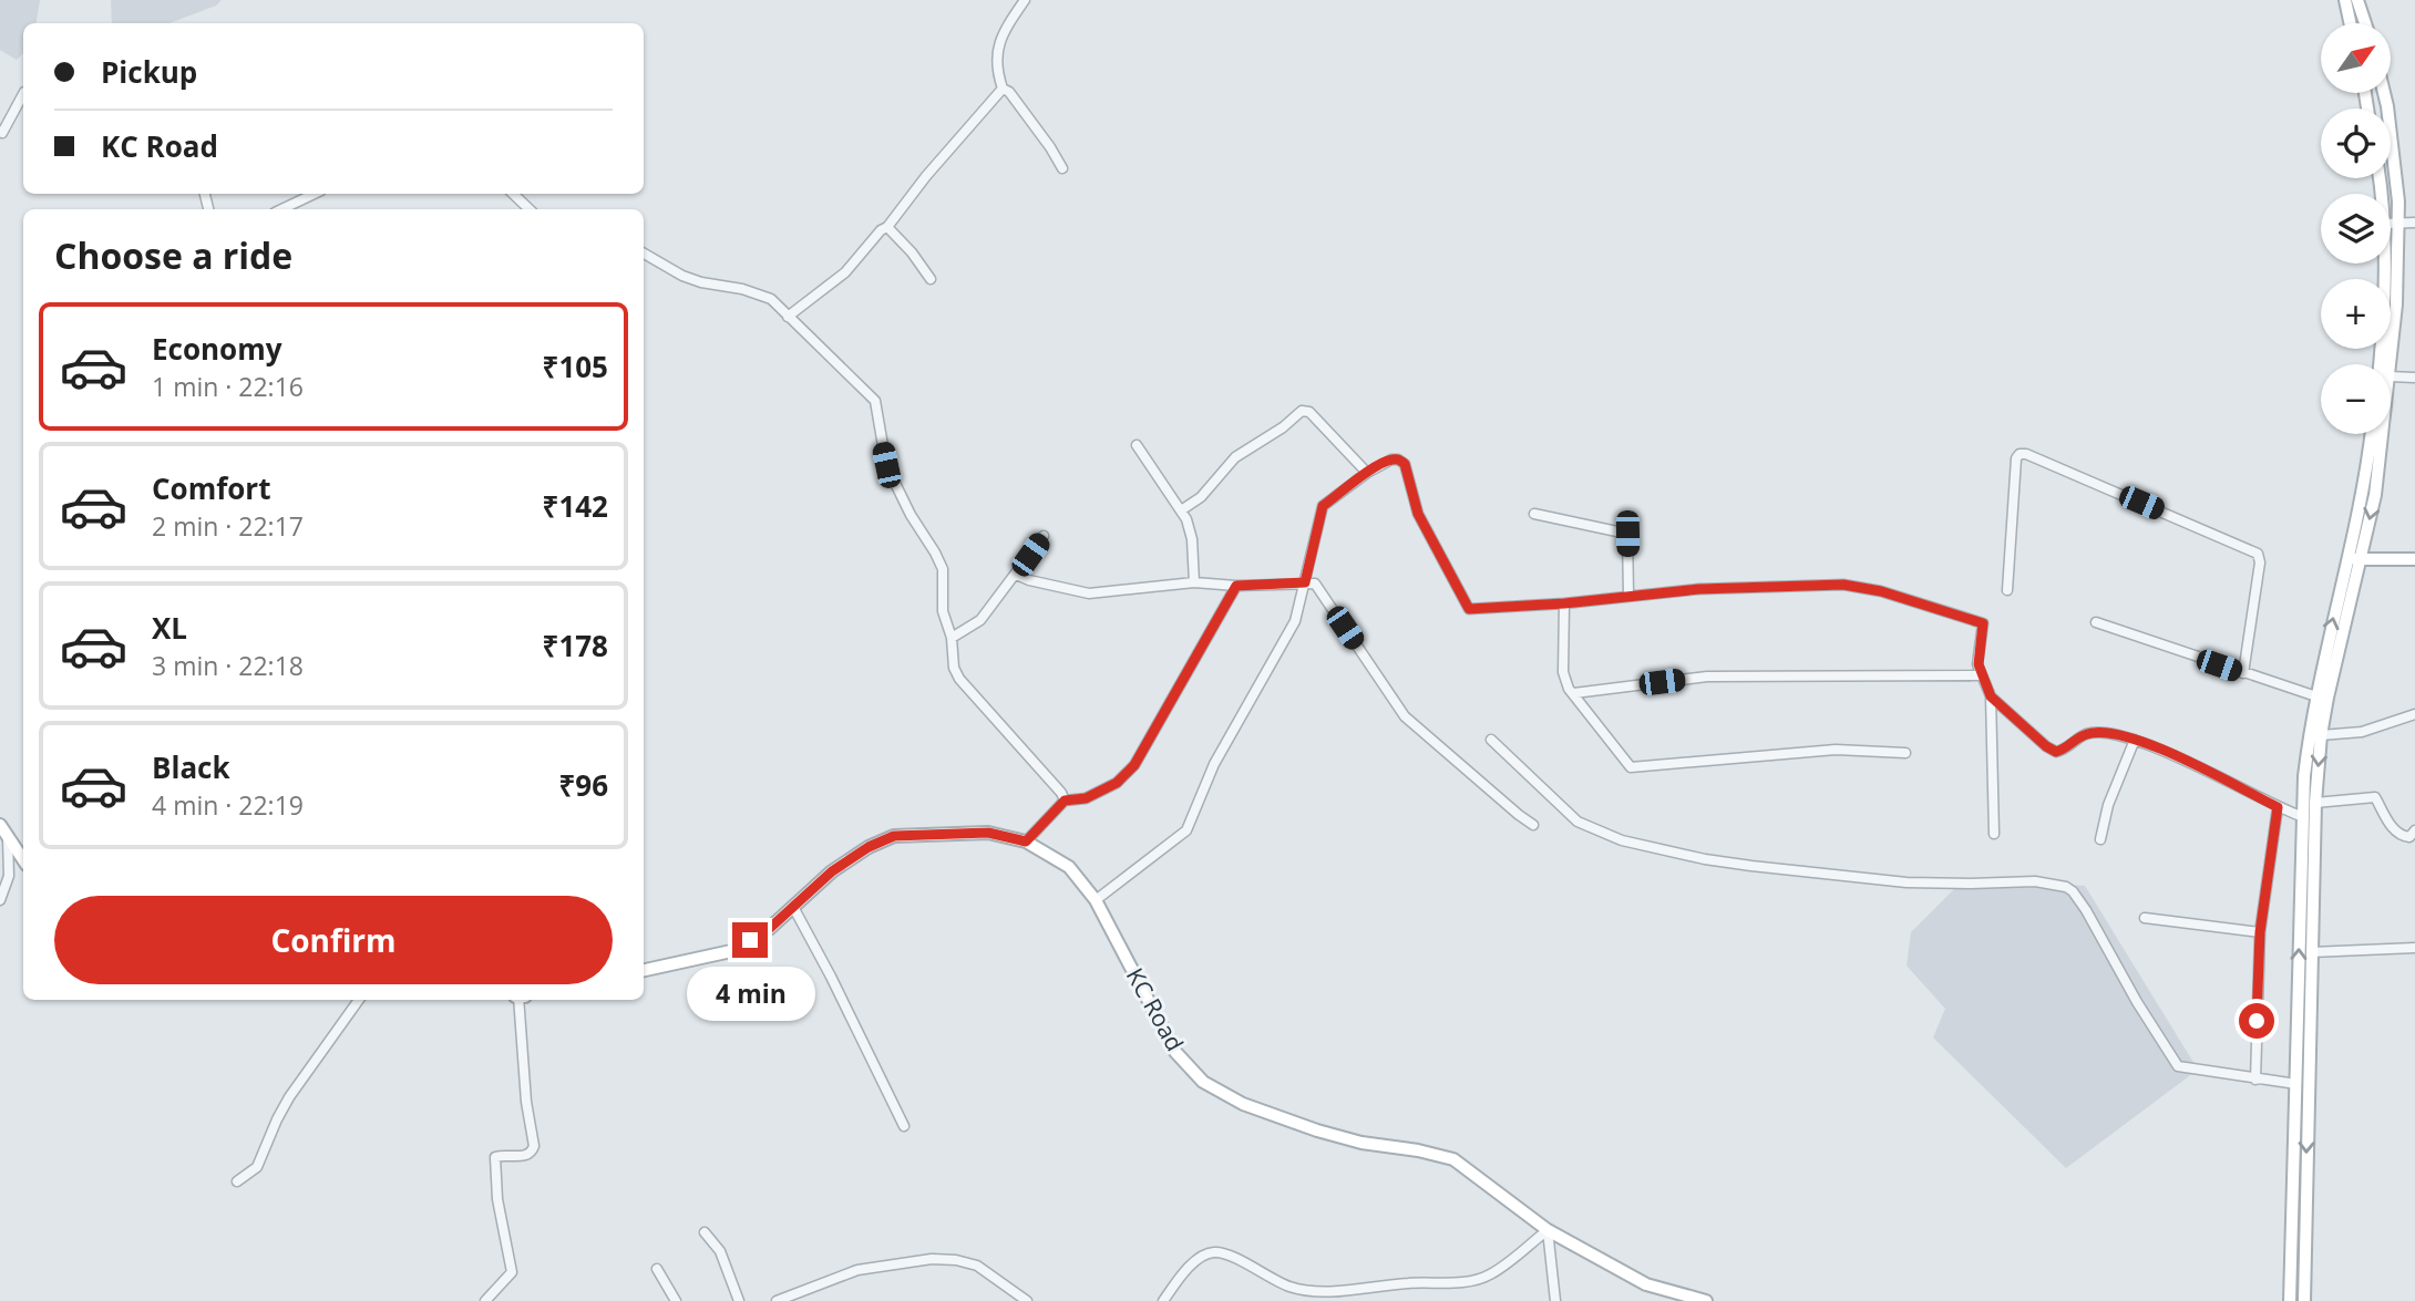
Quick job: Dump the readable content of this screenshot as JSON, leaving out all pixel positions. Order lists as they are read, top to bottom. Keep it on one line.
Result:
{"streets":{"main road":["KC Road"]},"north":"top right","page":{"map_buttons":["+","−"],"banner":["Pickup","KC Road"],"heading":"Choose a ride","list":[{"name":"Economy","note":"1 min · 22:16","value":"₹105"},{"name":"Comfort","note":"2 min · 22:17","value":"₹142"},{"name":"XL","note":"3 min · 22:18","value":"₹178"},{"name":"Black","note":"4 min · 22:19","value":"₹96"}],"buttons":"Confirm","bubble":"4 min"}}
